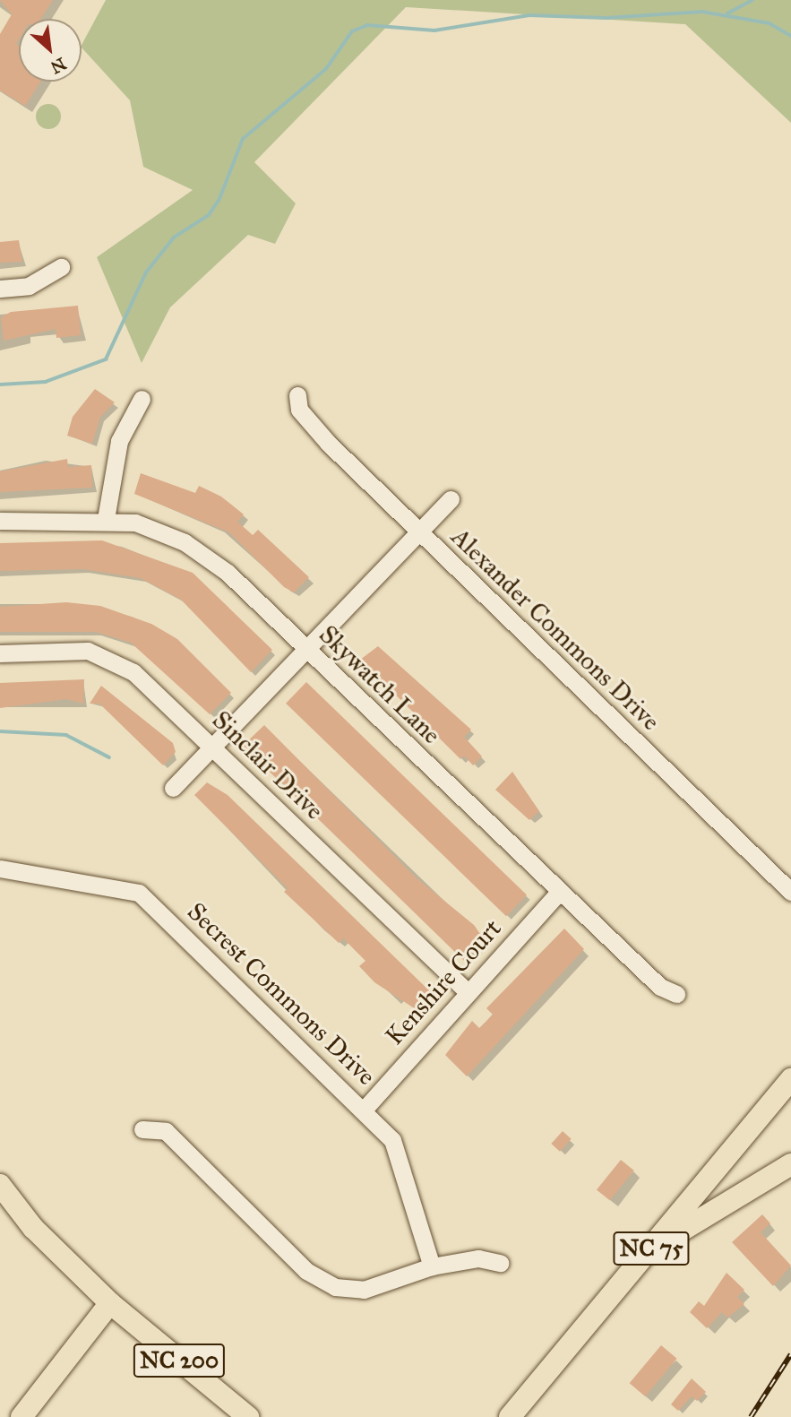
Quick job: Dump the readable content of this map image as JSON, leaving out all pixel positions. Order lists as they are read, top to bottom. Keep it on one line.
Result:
{"streets":{"main road":["NC 75","NC 200"],"street":["Alexander Commons Drive","Skywatch Lane","Sinclair Drive","Kenshire Court","Secrest Commons Drive"]},"crossings":[["Skywatch Lane","Kenshire Court"],["Sinclair Drive","Kenshire Court"],["Kenshire Court","Secrest Commons Drive"]],"north":"bottom right"}
